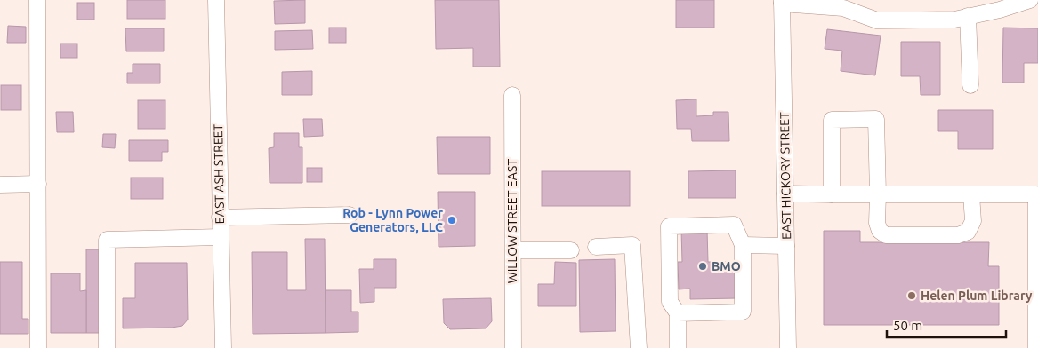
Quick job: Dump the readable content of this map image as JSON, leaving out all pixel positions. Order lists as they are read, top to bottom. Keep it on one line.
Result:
{"streets":{"street":["EAST ASH STREET","EAST HICKORY STREET","WILLOW STREET EAST"]},"places":["Rob - Lynn Power Generators, LLC","BMO","Helen Plum Library"],"scale_bar":"50 m"}
